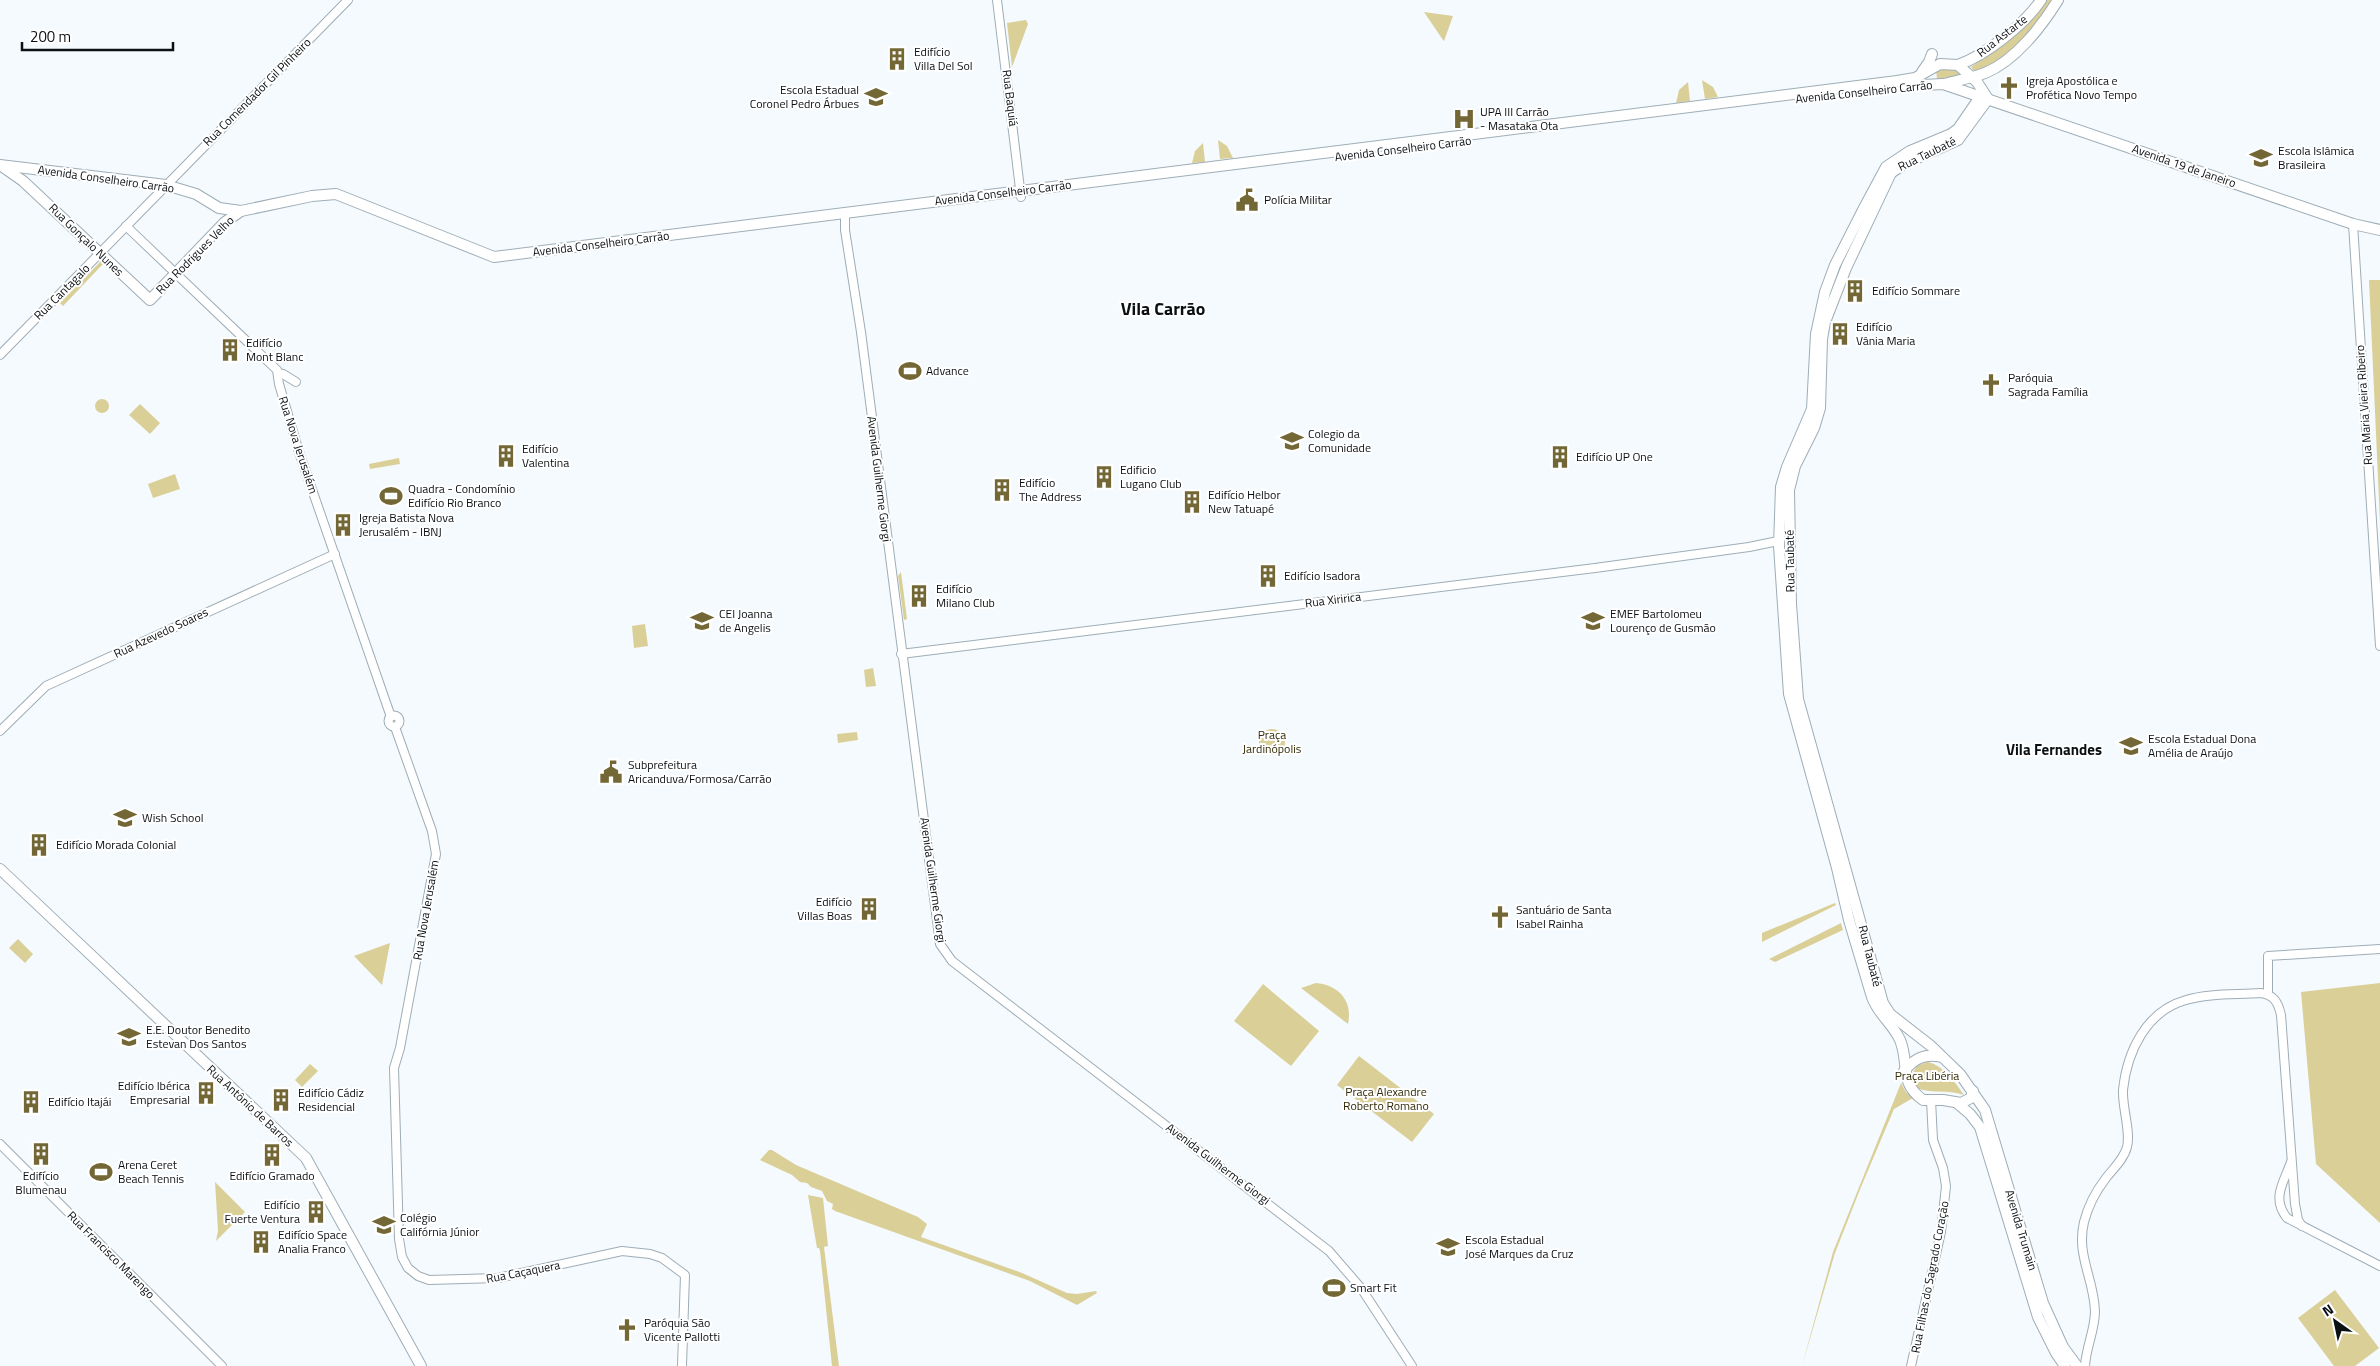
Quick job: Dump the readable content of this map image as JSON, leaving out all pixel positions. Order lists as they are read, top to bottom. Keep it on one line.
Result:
{"streets":{"main road":["Rua Astarte","Avenida Conselheiro Carrão","Rua Taubaté","Avenida 19 de Janeiro","Rua Gonçalo Nunes","Rua Rodrigues Velho","Rua Antônio de Barros","Avenida Trumain"],"street":["Rua Comendador Gil Pinheiro","Rua Baquiá","Rua Cantagalo","Rua Maria Vieira Ribeiro","Rua Nova Jerusalém","Avenida Guilherme Giorgi","Rua Xiririca","Rua Azevedo Soares","Rua Francisco Marengo","Rua Caçaquera","Rua Filhas do Sagrado Coração"]},"crossings":[["Rua Astarte","Avenida Conselheiro Carrão"],["Rua Comendador Gil Pinheiro","Avenida Conselheiro Carrão"],["Rua Comendador Gil Pinheiro","Rua Cantagalo"],["Avenida Conselheiro Carrão","Rua Baquiá"],["Avenida Conselheiro Carrão","Rua Taubaté"],["Avenida Conselheiro Carrão","Avenida 19 de Janeiro"],["Avenida Conselheiro Carrão","Rua Gonçalo Nunes"],["Avenida Conselheiro Carrão","Rua Rodrigues Velho"],["Avenida Conselheiro Carrão","Rua Cantagalo"],["Avenida Conselheiro Carrão","Avenida Guilherme Giorgi"],["Rua Taubaté","Avenida 19 de Janeiro"],["Rua Taubaté","Rua Xiririca"],["Avenida 19 de Janeiro","Rua Maria Vieira Ribeiro"],["Rua Gonçalo Nunes","Rua Rodrigues Velho"],["Rua Gonçalo Nunes","Rua Cantagalo"],["Rua Nova Jerusalém","Rua Azevedo Soares"],["Rua Nova Jerusalém","Rua Caçaquera"],["Avenida Guilherme Giorgi","Rua Xiririca"]],"districts":["Vila Carrão","Vila Fernandes"],"parks":["Praça Jardinópolis","Praça Libéria","Praça Alexandre Roberto Romano"],"places":{"building":["Edifício Villa Del Sol","Edifício Sommare","Edifício Vânia Maria","Edifício Mont Blanc","Edifício Valentina","Edifício UP One","Edificio Lugano Club","Edifício The Address","Edifício Helbor New Tatuapé","Igreja Batista Nova Jerusalém - IBNJ","Edifício Isadora","Edifício Milano Club","Edifício Morada Colonial","Edifício Villas Boas","Edifício Ibérica Empresarial","Edifício Cádiz Residencial","Edifício Itajái","Edifício Blumenau","Edifício Gramado","Edifício Fuerte Ventura","Edifício Space Analia Franco"],"church":["Igreja Apostólica e Profética Novo Tempo","Paróquia Sagrada Família","Santuário de Santa Isabel Rainha","Paróquia São Vicente Pallotti"],"school or university":["Escola Estadual Coronel Pedro Árbues","Escola Islâmica Brasileira","Colegio da Comunidade","CEI Joanna de Angelis","EMEF Bartolomeu Lourenço de Gusmão","Escola Estadual Dona Amélia de Araújo","Wish School","E.E. Doutor Benedito Estevan Dos Santos","Colégio Califórnia Júnior","Escola Estadual José Marques da Cruz"],"hospital":["UPA III Carrão - Masataka Ota"],"public building":["Polícia Militar","Subprefeitura Aricanduva/Formosa/Carrão"],"sports":["Advance","Quadra - Condomínio Edifício Rio Branco","Arena Ceret Beach Tennis","Smart Fit"]},"scale_bar":"200 m","north":"top left"}
